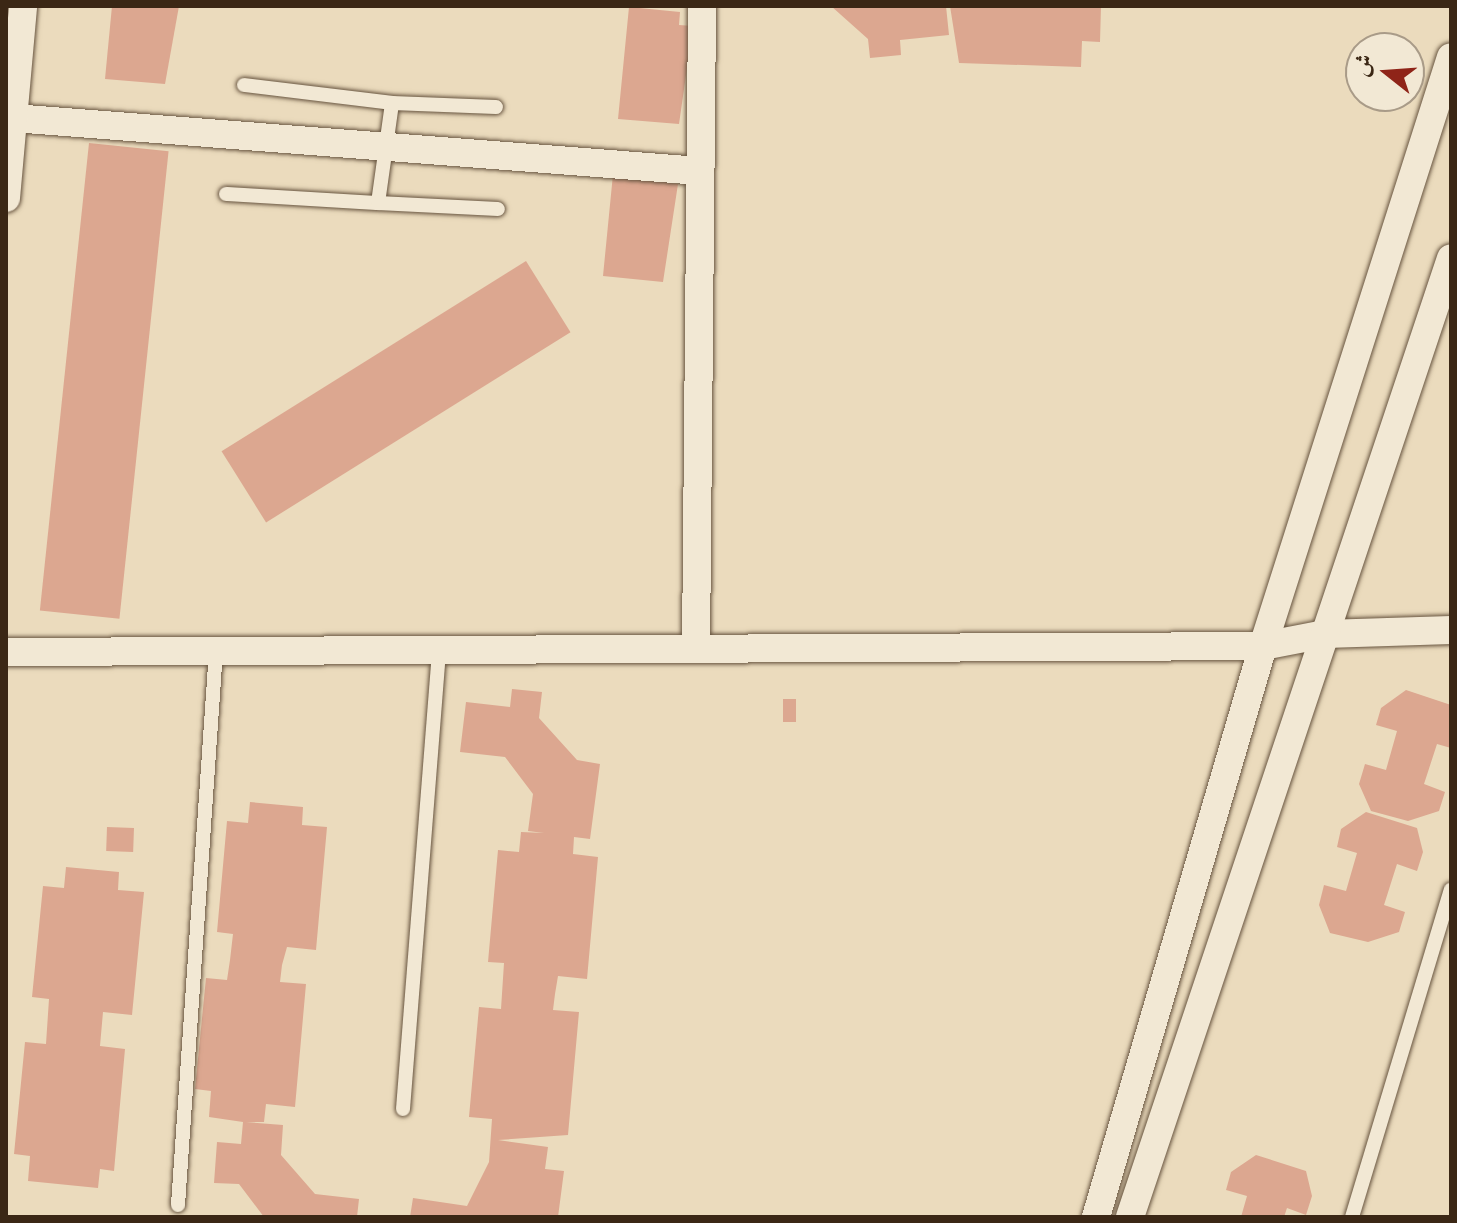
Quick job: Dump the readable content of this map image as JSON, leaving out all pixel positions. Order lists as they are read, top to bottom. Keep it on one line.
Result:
{"north":"left"}
